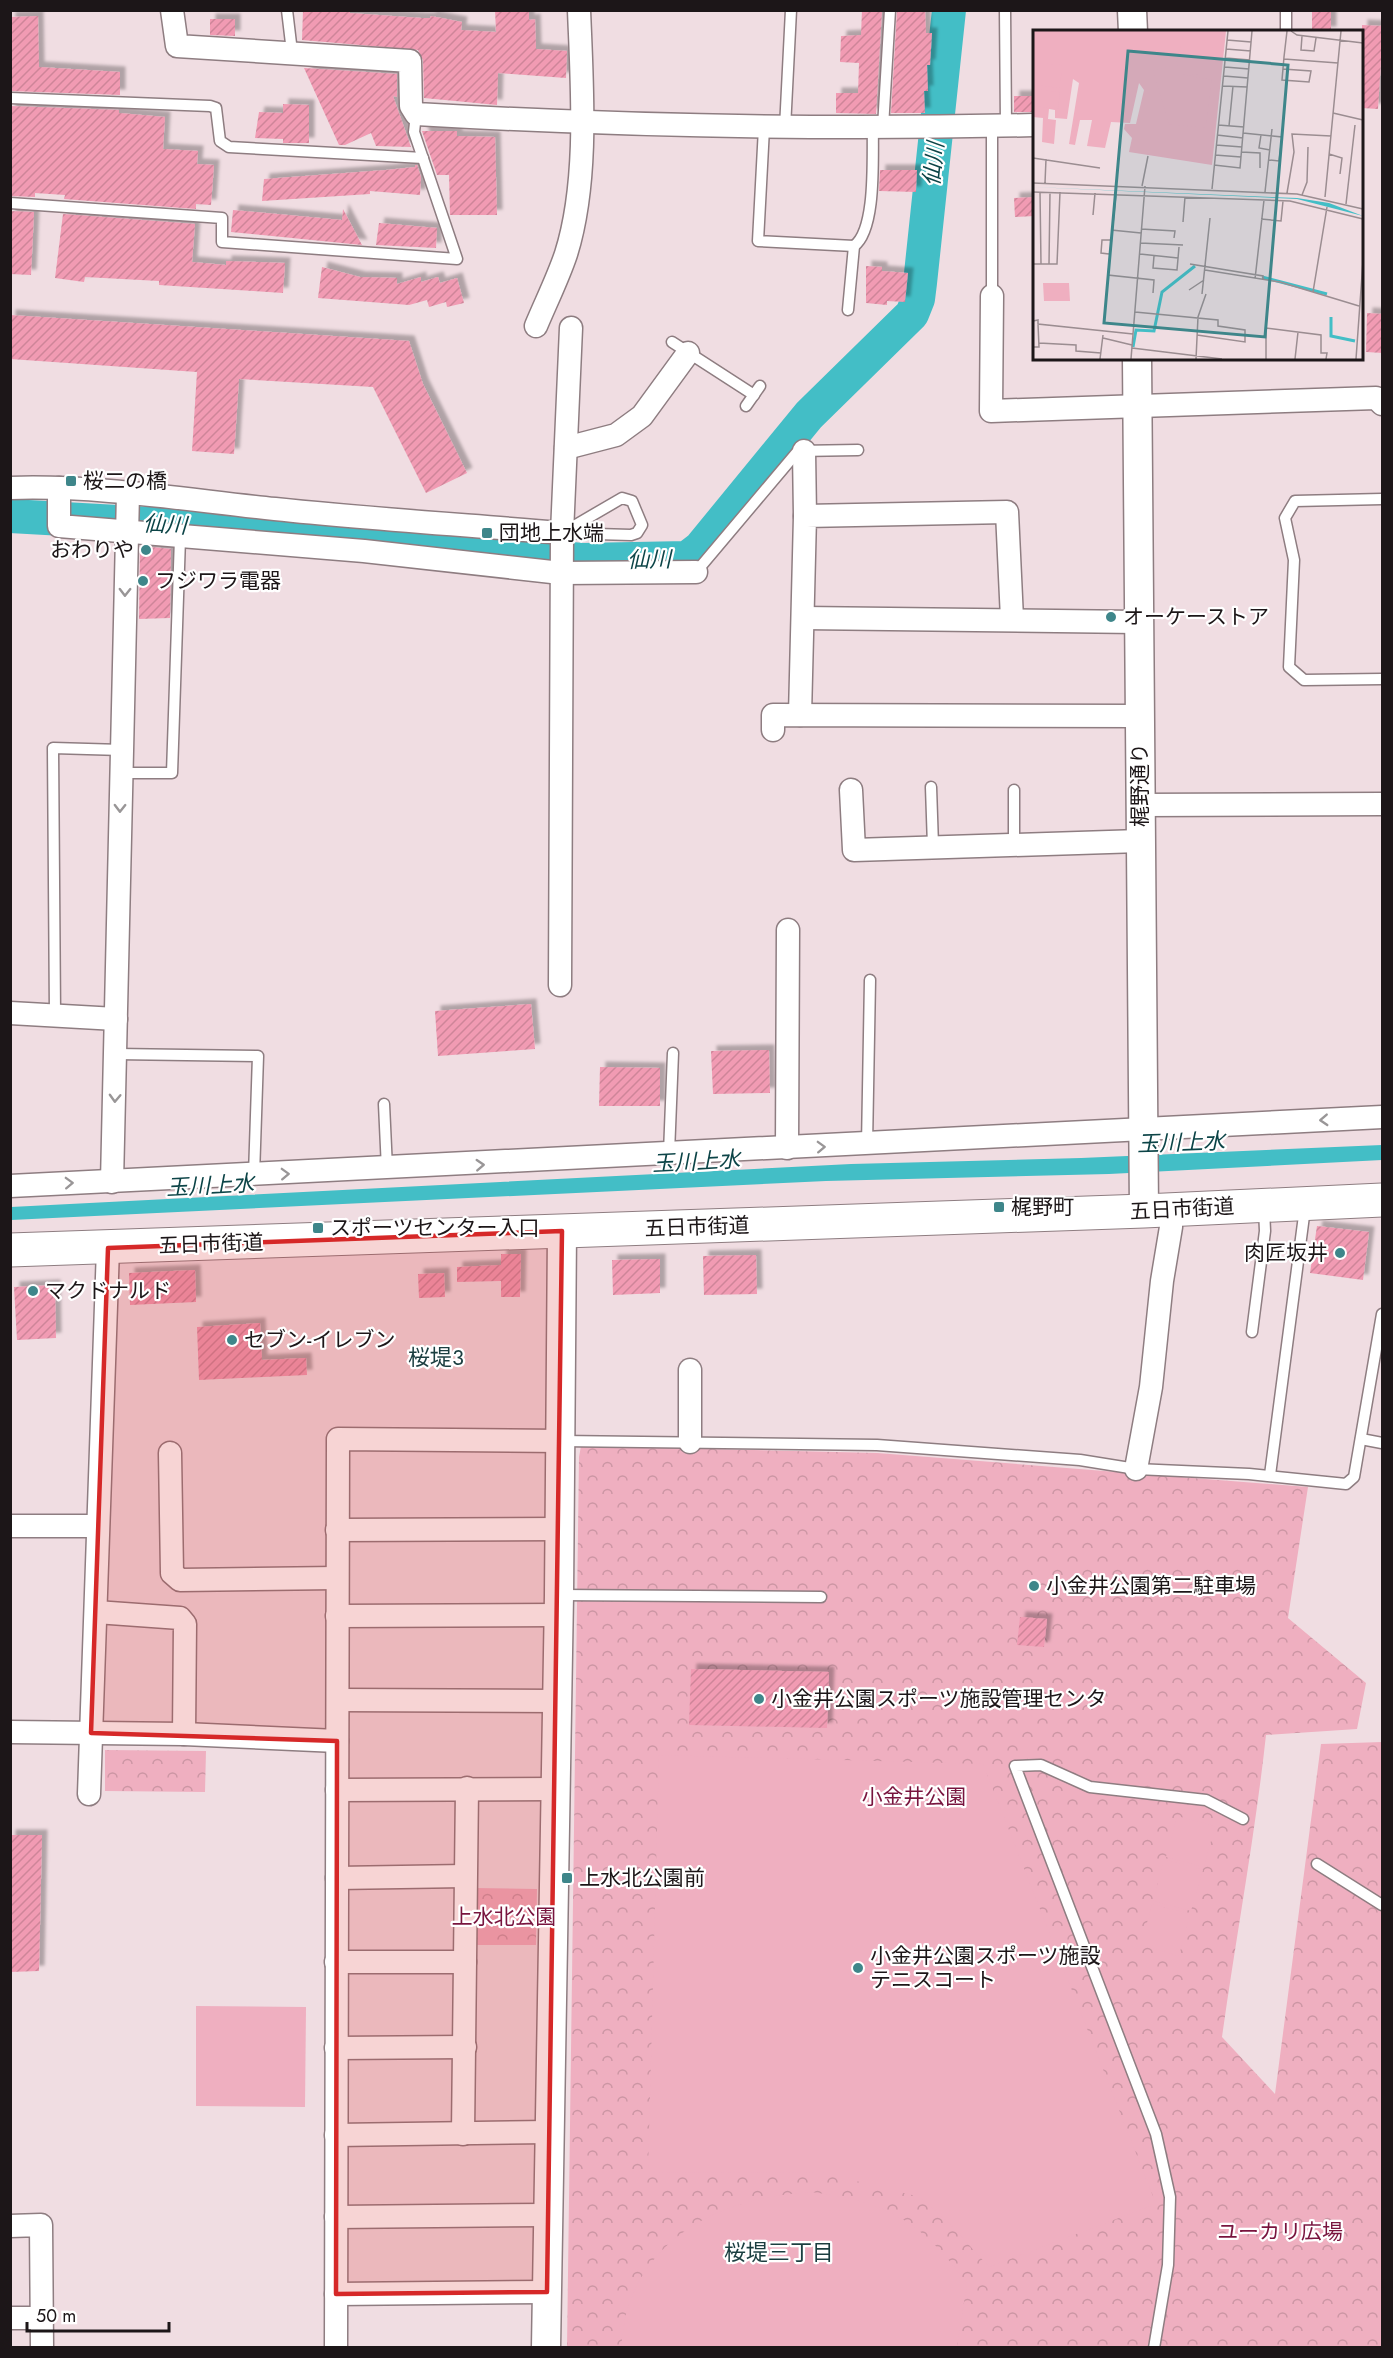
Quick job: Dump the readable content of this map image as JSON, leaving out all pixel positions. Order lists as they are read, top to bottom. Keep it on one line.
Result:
{"streets":{"main road":["五日市街道"],"street":["梶野通り"]},"crossings":[["梶野通り","五日市街道"]],"districts":["桜堤3","桜堤三丁目"],"water":["仙川","玉川上水"],"parks":["小金井公園","上水北公園","ユーカリ広場"],"places":{"transit":["桜二の橋","団地上水端","梶野町","スポーツセンター入口","上水北公園前"],"other":["おわりや","フジワラ電器","オーケーストア","肉匠坂井","マクドナルド","セブン-イレブン","小金井公園第二駐車場","小金井公園スポーツ施設管理センタ","小金井公園スポーツ施設 テニスコート"]},"scale_bar":"50 m"}
